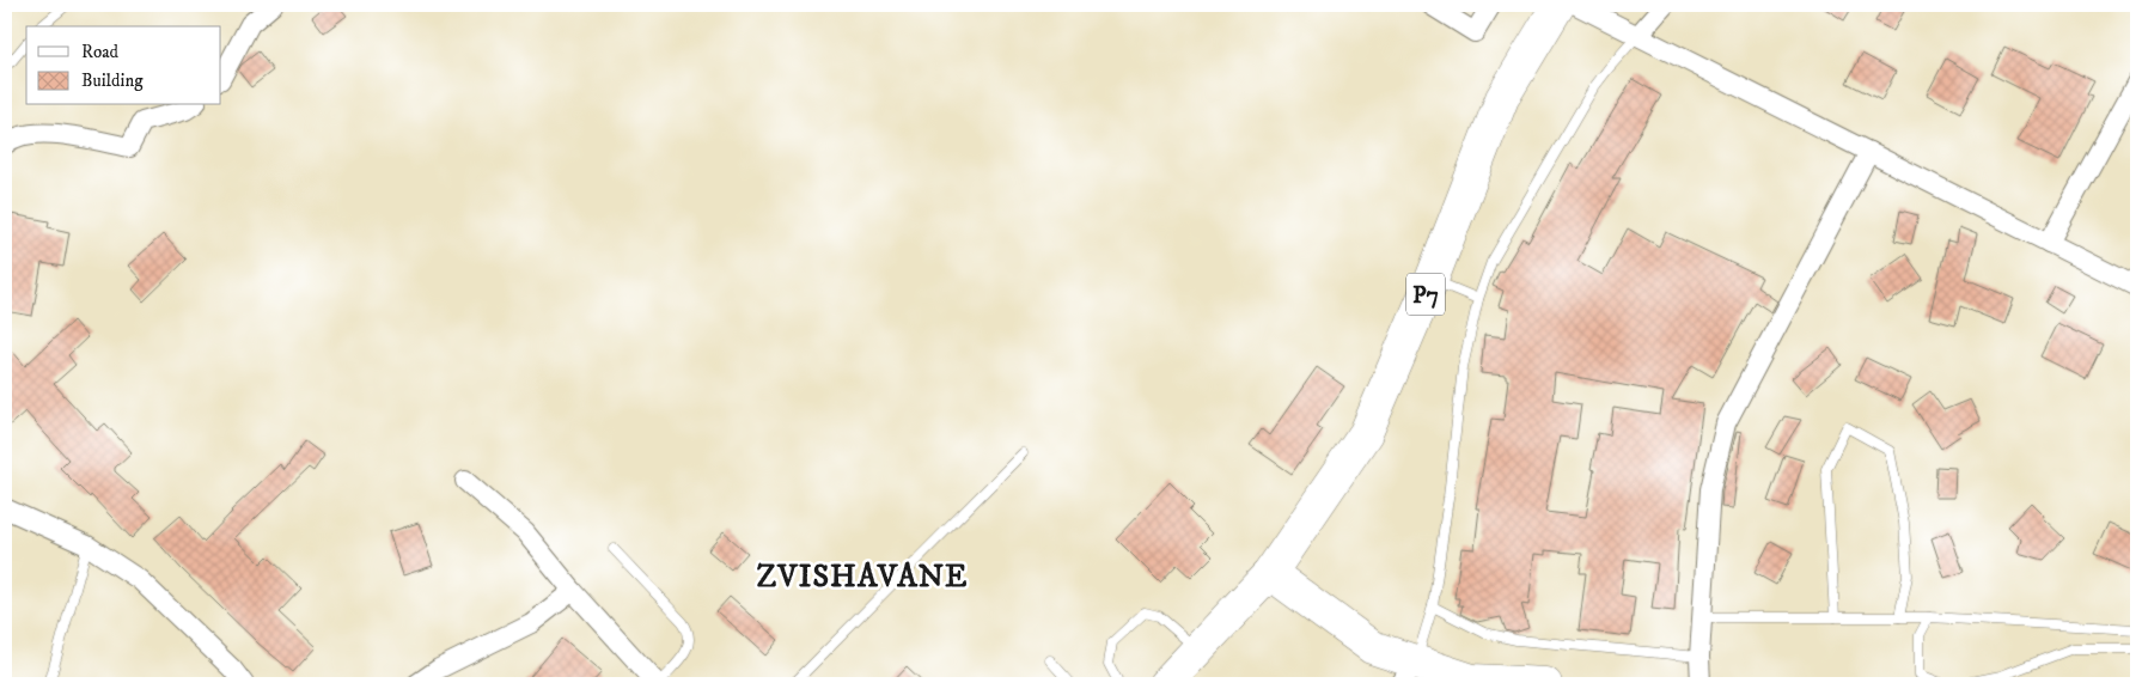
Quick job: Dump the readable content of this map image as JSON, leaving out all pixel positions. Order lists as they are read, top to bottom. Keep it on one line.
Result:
{"streets":{"highway":["P7"]},"districts":["ZVISHAVANE"],"legend":["Road","Building"]}
